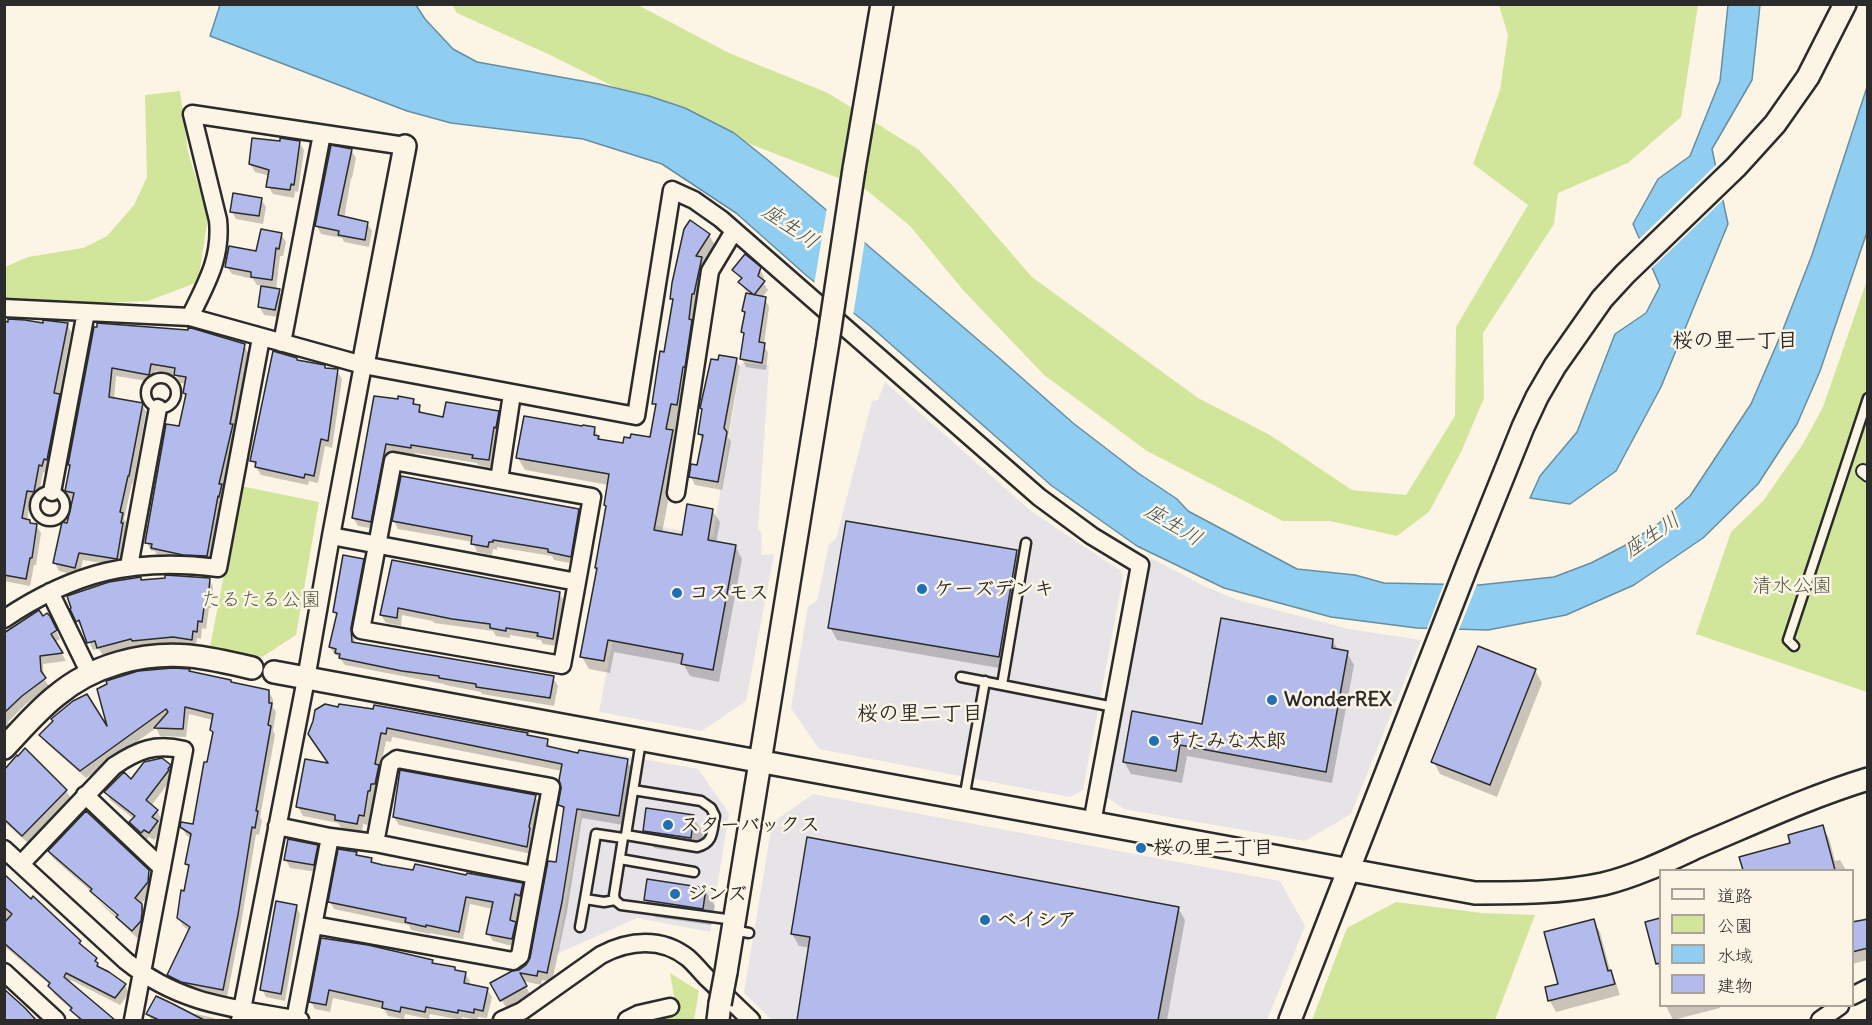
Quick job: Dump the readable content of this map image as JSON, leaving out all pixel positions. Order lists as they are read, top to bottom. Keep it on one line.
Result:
{"districts":["桜の里一丁目","桜の里二丁目"],"water":["座生川"],"parks":["清水公園","たるたる公園"],"places":["ケーズデンキ","コスモス","WonderREX","すたみな太郎","スターバックス","桜の里二丁目","ジンズ","ベイシア"],"legend":["道路","公園","水域","建物"]}
